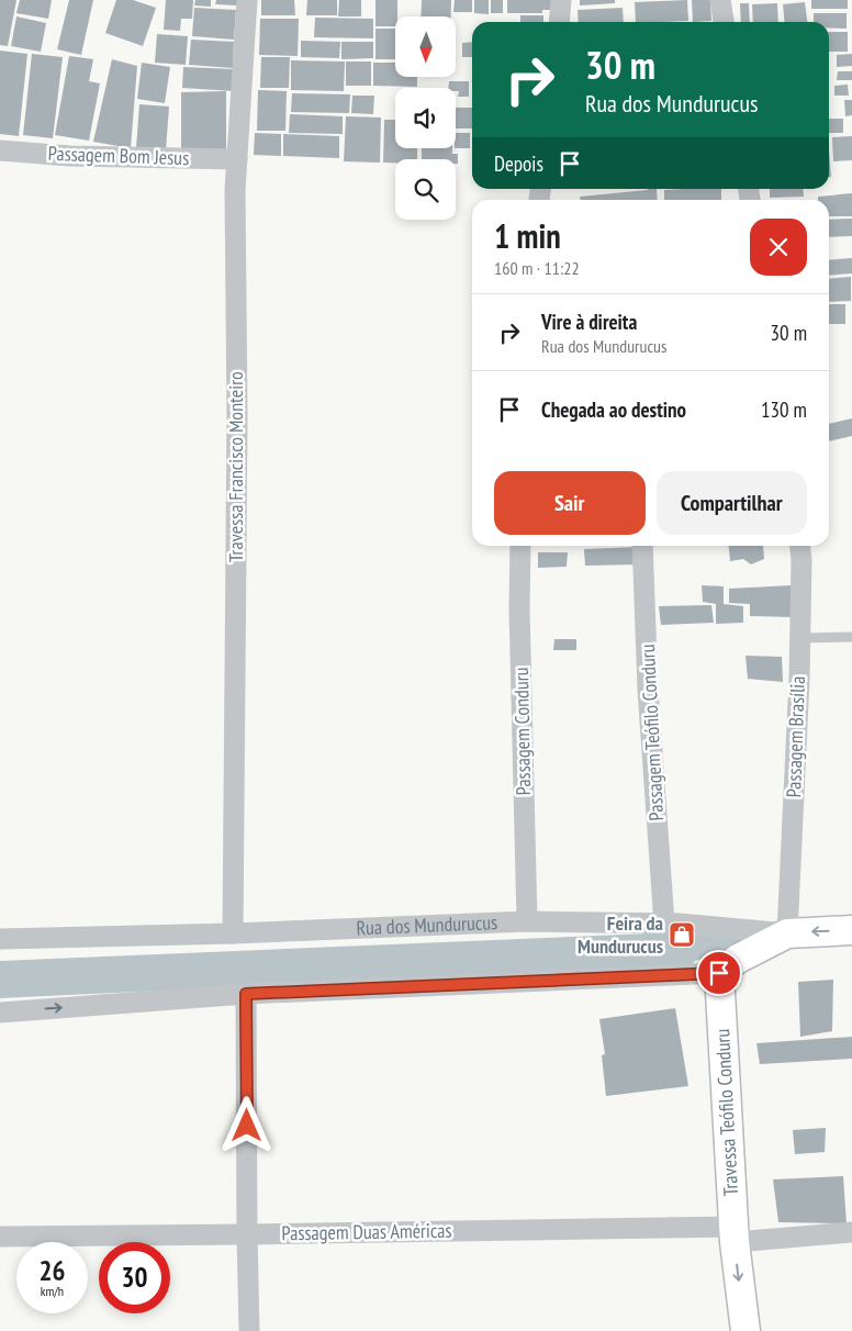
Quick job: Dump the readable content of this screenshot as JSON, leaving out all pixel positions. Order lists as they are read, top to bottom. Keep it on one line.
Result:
{"streets":{"street":["Passagem Bom Jesus","Travessa Francisco Monteiro","Passagem Conduru","Passagem Teófilo Conduru","Passagem Brasília","Rua dos Mundurucus","Travessa Teófilo Conduru","Passagem Duas Américas"]},"crossings":[["Passagem Bom Jesus","Travessa Francisco Monteiro"],["Travessa Francisco Monteiro","Rua dos Mundurucus"],["Passagem Conduru","Rua dos Mundurucus"],["Passagem Teófilo Conduru","Rua dos Mundurucus"],["Passagem Brasília","Rua dos Mundurucus"],["Travessa Teófilo Conduru","Passagem Duas Américas"]],"places":{"shop":["Feira da Mundurucus"]},"north":"bottom","page":{"turn":["30 m","Rua dos Mundurucus"],"then":"Depois","heading":["1 min","160 m · 11:22"],"list":[{"name":"Vire à direita","note":"Rua dos Mundurucus","value":"30 m"},{"name":"Chegada ao destino","value":"130 m"}],"buttons":["Sair","Compartilhar"],"speed":"26 km/h","limit":"30"}}
